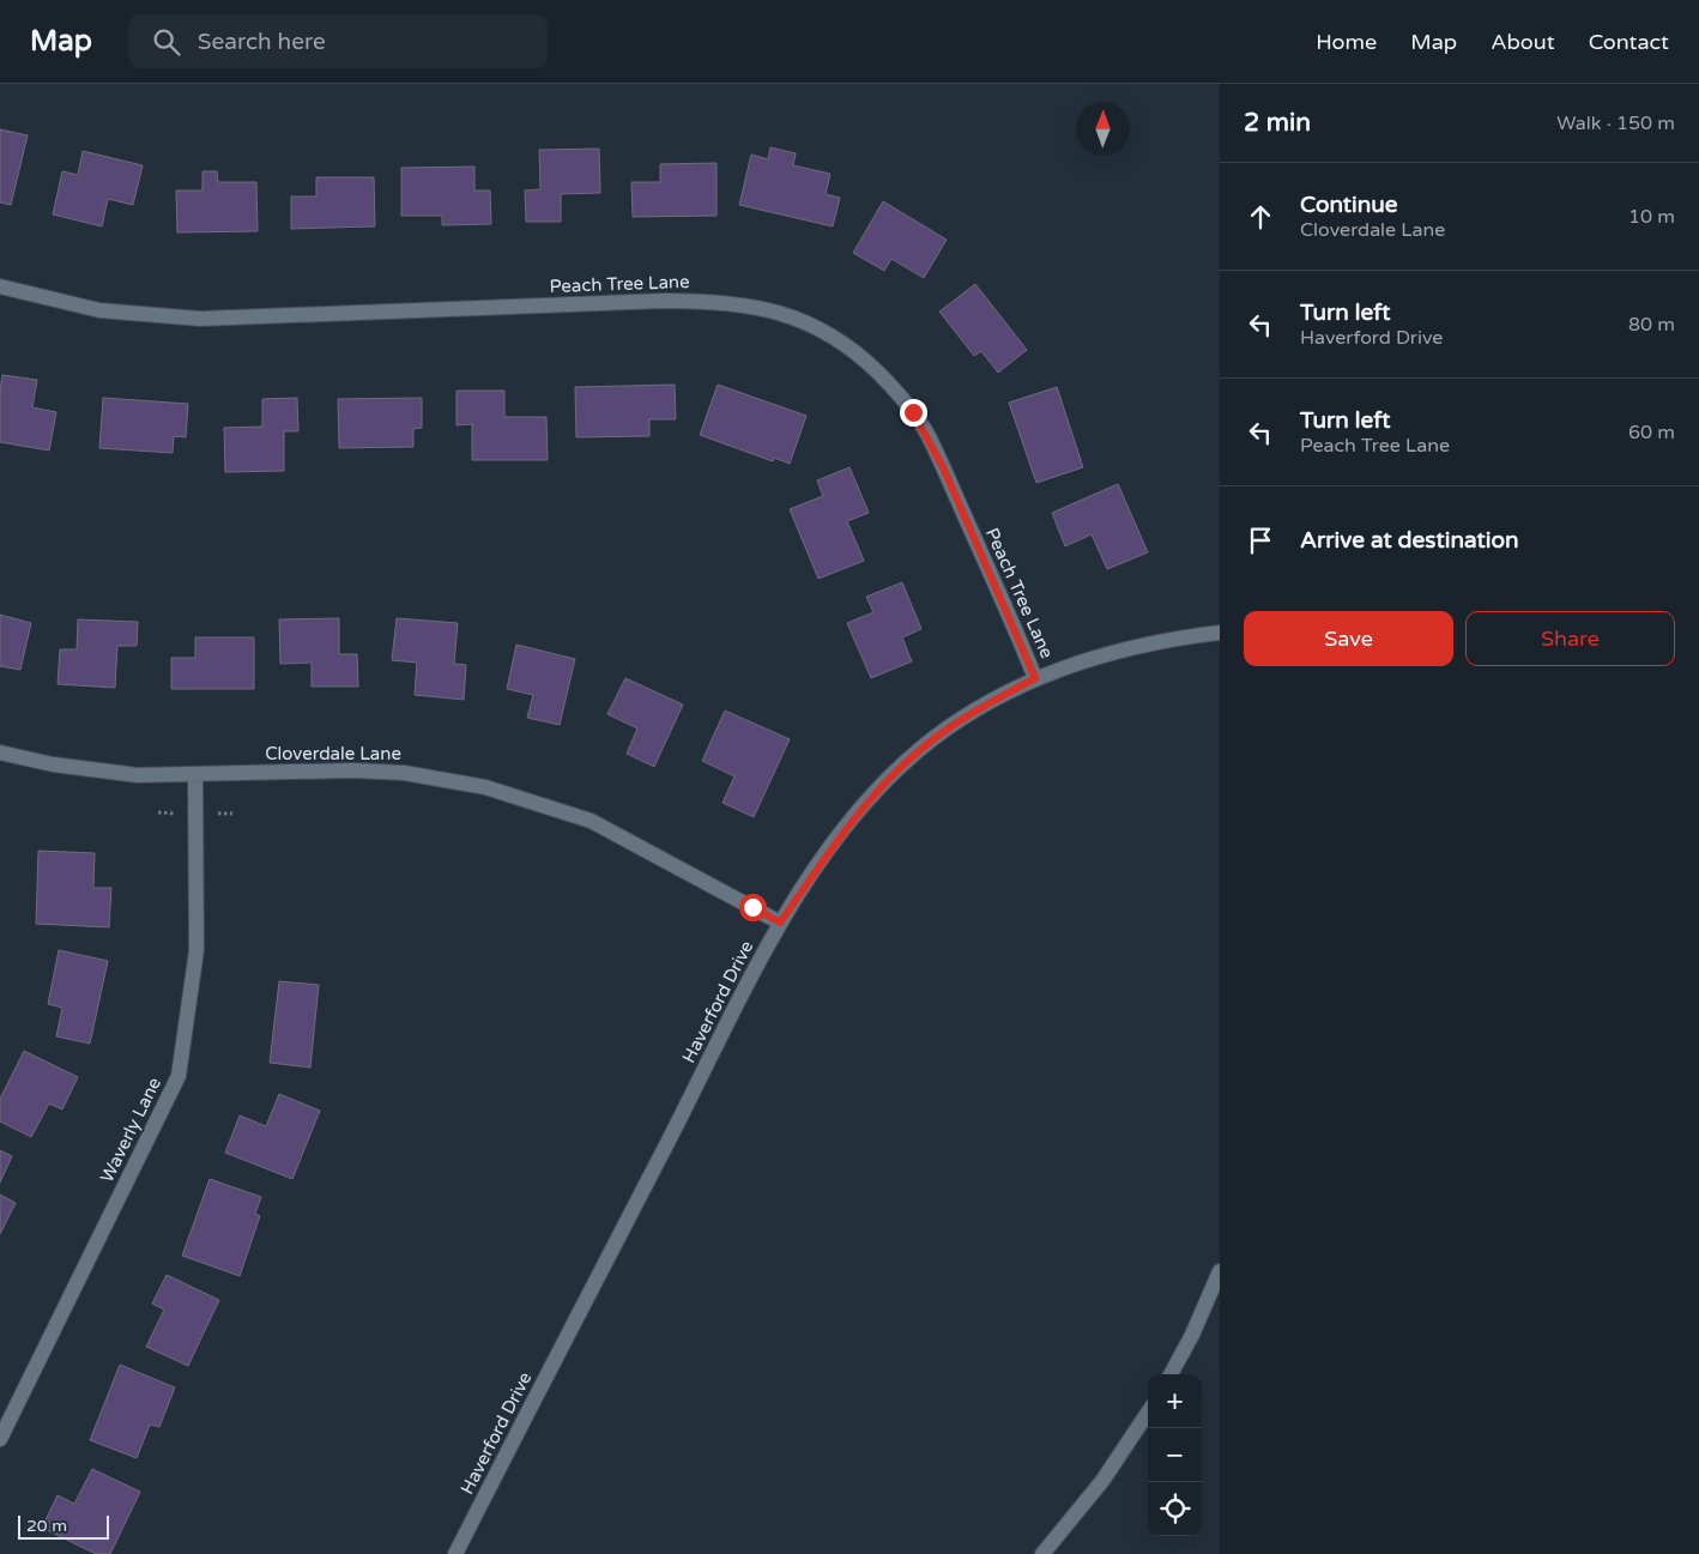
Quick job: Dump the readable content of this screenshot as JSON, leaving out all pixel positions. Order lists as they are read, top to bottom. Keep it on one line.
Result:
{"streets":{"street":["Peach Tree Lane","Cloverdale Lane","Haverford Drive","Waverly Lane"]},"crossings":[["Peach Tree Lane","Haverford Drive"],["Cloverdale Lane","Haverford Drive"],["Cloverdale Lane","Waverly Lane"]],"scale_bar":"20 m","north":"top","page":{"header":"Map","search":"Search here","nav":["Home","Map","About","Contact"],"heading":["2 min","Walk · 150 m"],"list":[["Continue","Cloverdale Lane","10 m"],["Turn left","Haverford Drive","80 m"],["Turn left","Peach Tree Lane","60 m"],"Arrive at destination"],"buttons":["Save","Share"],"map_buttons":["+","−"],"scale":"20 m"}}
